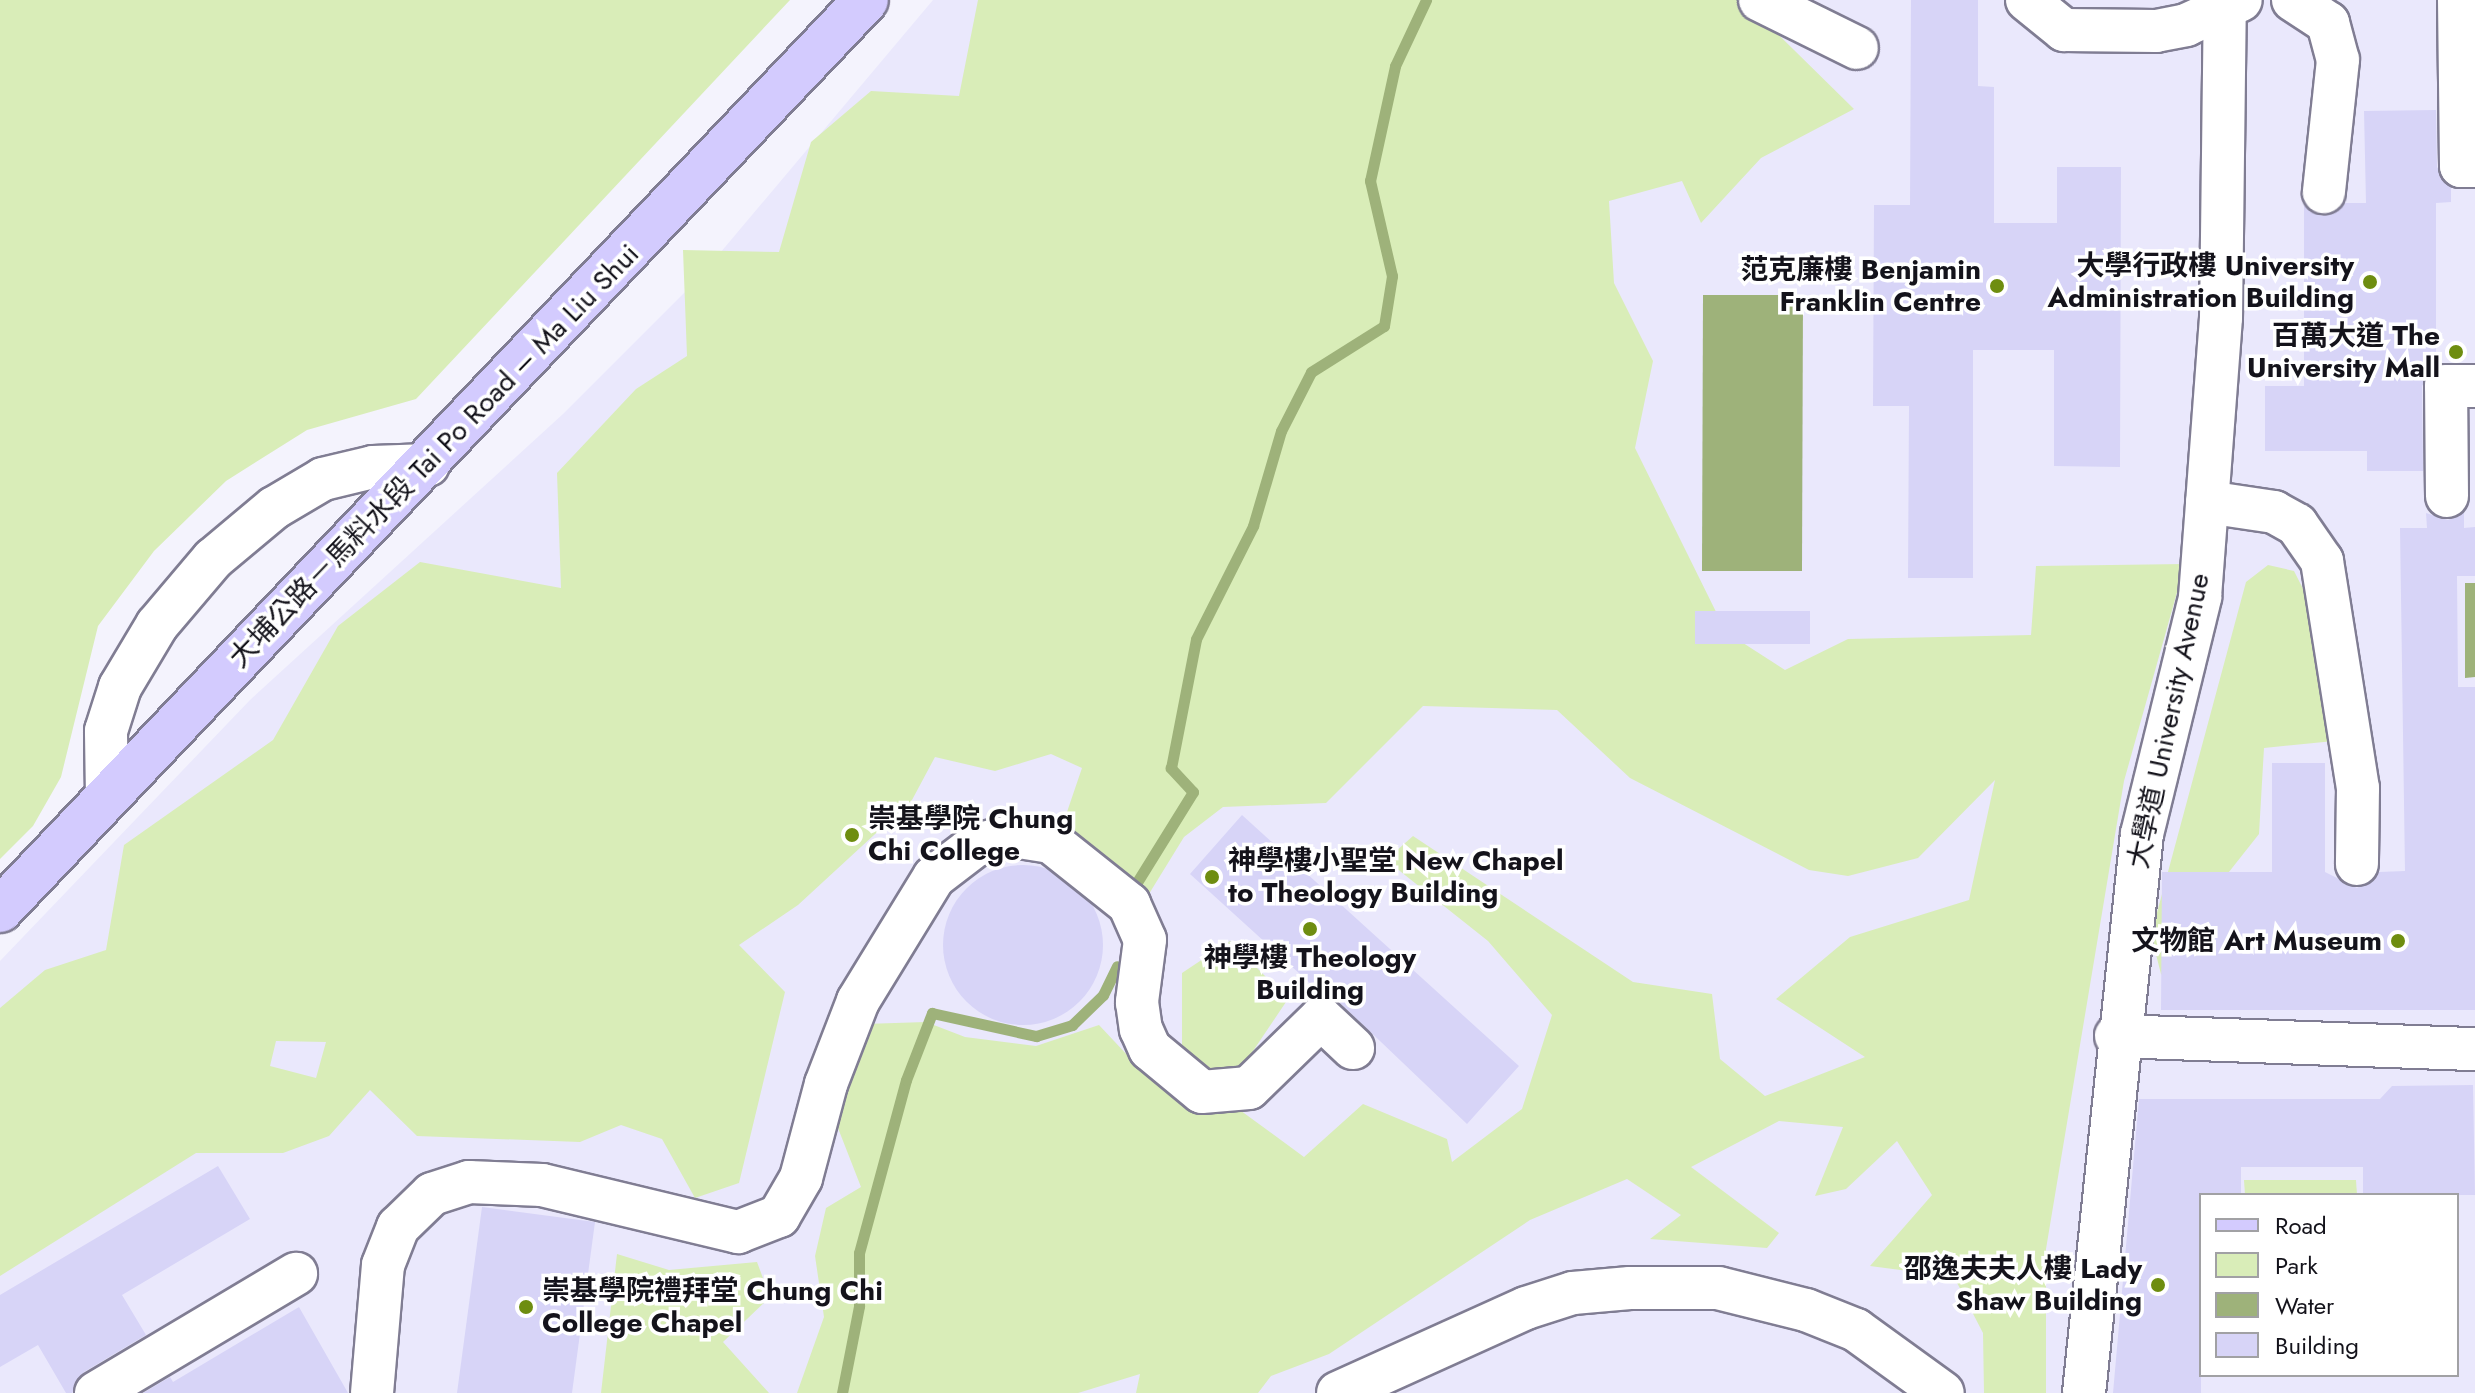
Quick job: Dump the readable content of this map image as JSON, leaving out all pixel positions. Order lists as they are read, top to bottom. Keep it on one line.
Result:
{"streets":{"main road":["大埔公路－馬料水段 Tai Po Road – Ma Liu Shui"],"street":["大學道 University Avenue"]},"places":["大學行政樓 University Administration Building","范克廉樓 Benjamin Franklin Centre","百萬大道 The University Mall","崇基學院 Chung Chi College","神學樓小聖堂 New Chapel to Theology Building","神學樓 Theology Building","文物館 Art Museum","邵逸夫夫人樓 Lady Shaw Building","崇基學院禮拜堂 Chung Chi College Chapel"],"legend":["Road","Park","Water","Building"]}
